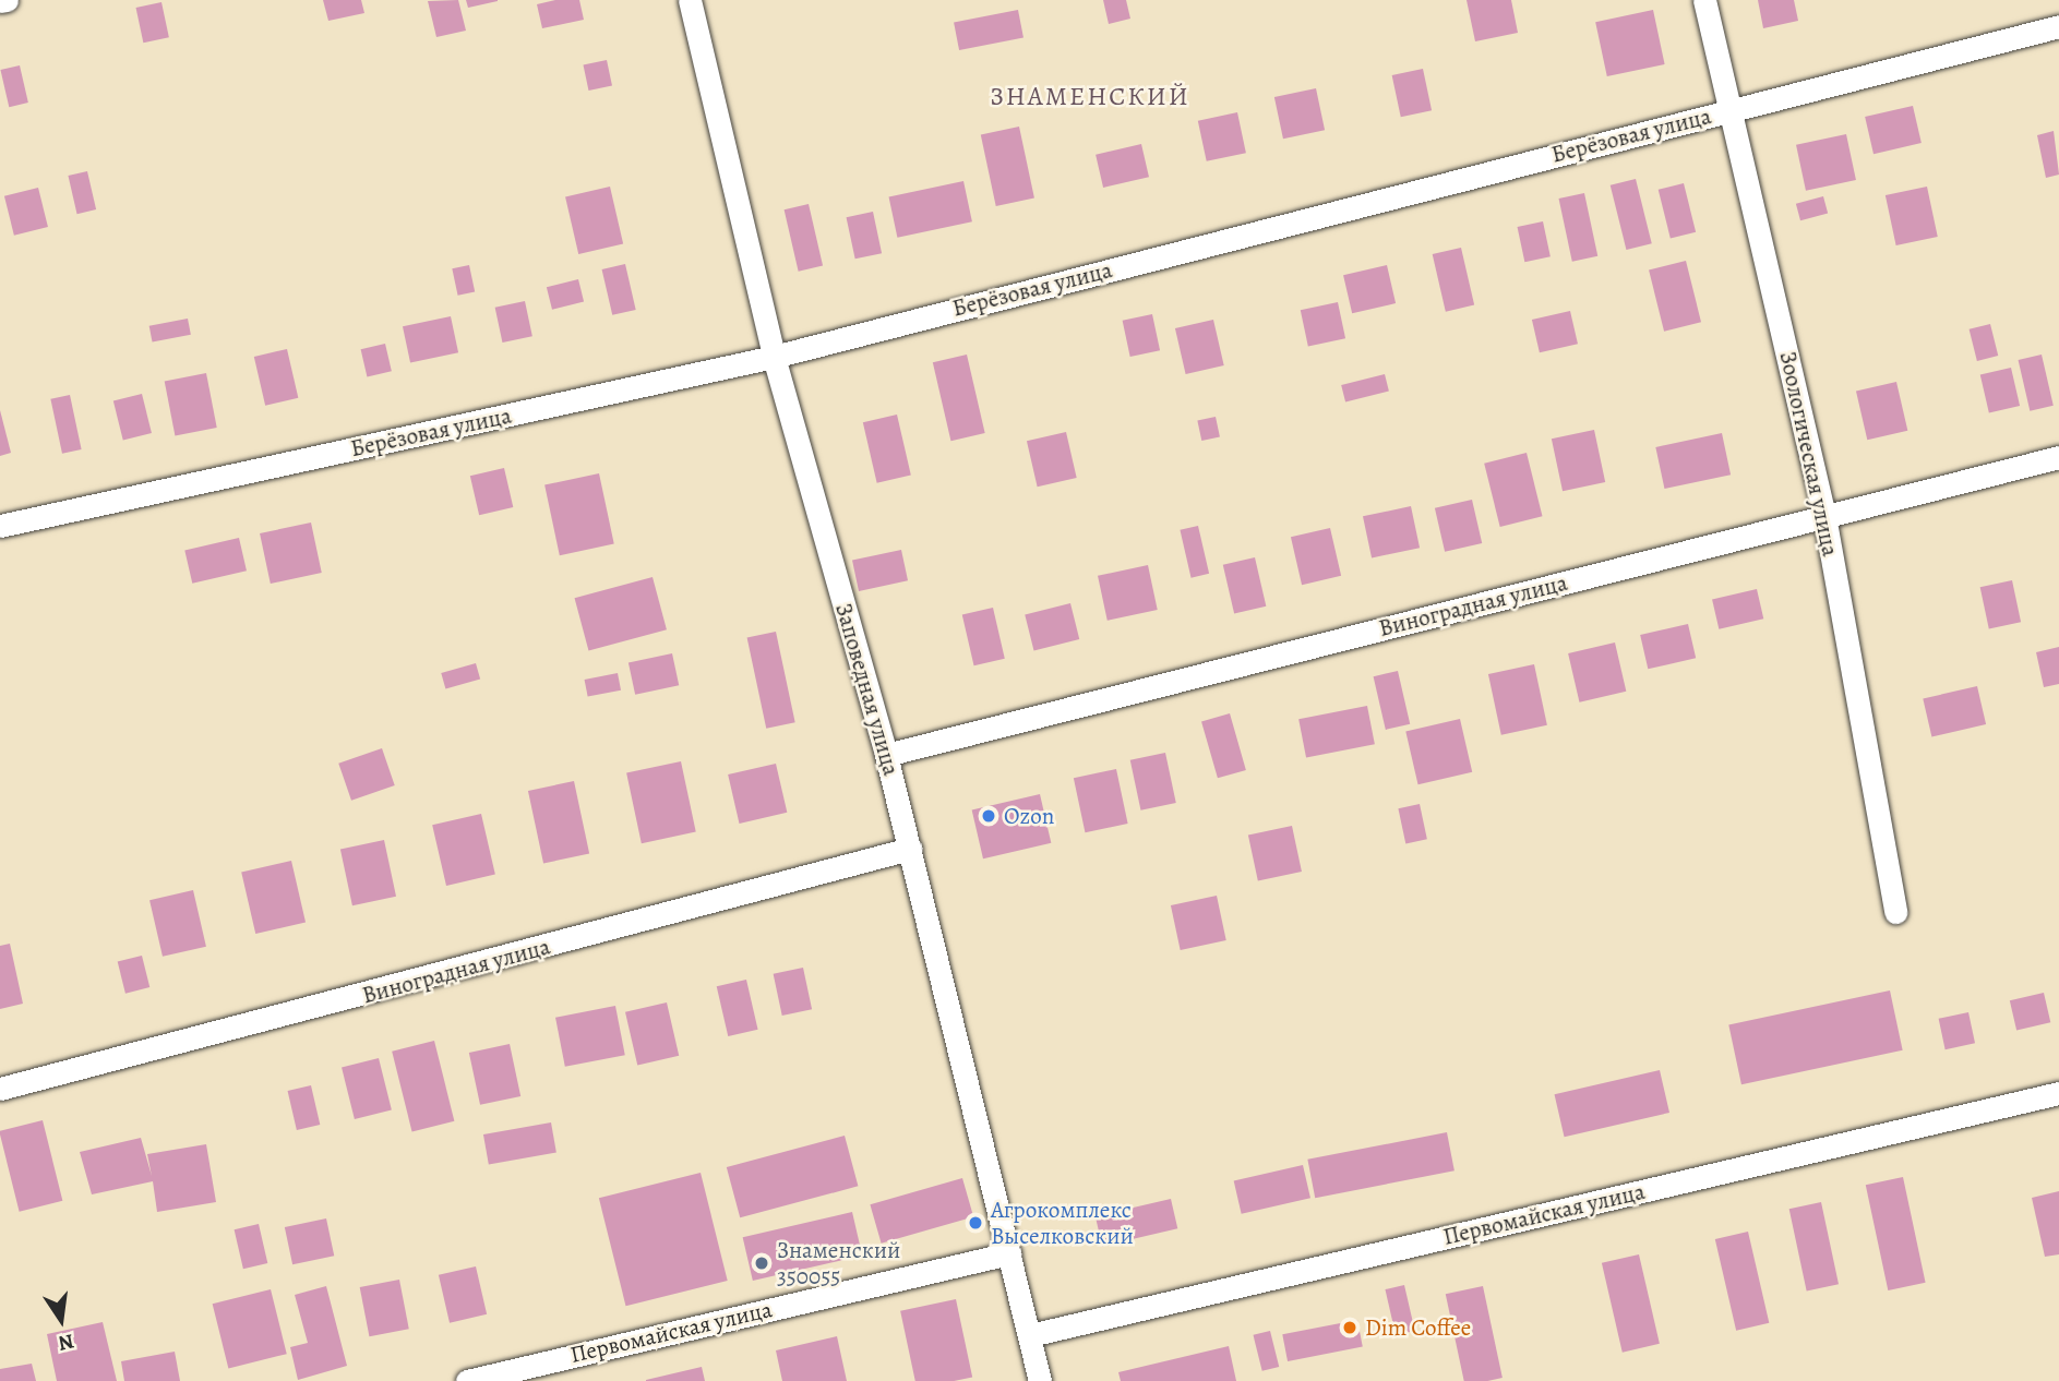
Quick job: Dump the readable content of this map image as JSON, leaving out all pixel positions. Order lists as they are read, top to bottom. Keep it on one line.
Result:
{"streets":{"street":["Берёзовая улица","Зоологическая улица","Виноградная улица","Заповедная улица","Первомайская улица"]},"crossings":[["Берёзовая улица","Зоологическая улица"],["Берёзовая улица","Заповедная улица"],["Зоологическая улица","Виноградная улица"],["Виноградная улица","Заповедная улица"],["Заповедная улица","Первомайская улица"]],"districts":["ЗНАМЕНСКИЙ"],"places":["Ozon","Агрокомплекс Выселковский","Знаменский 350055","Dim Coffee"],"north":"bottom"}
